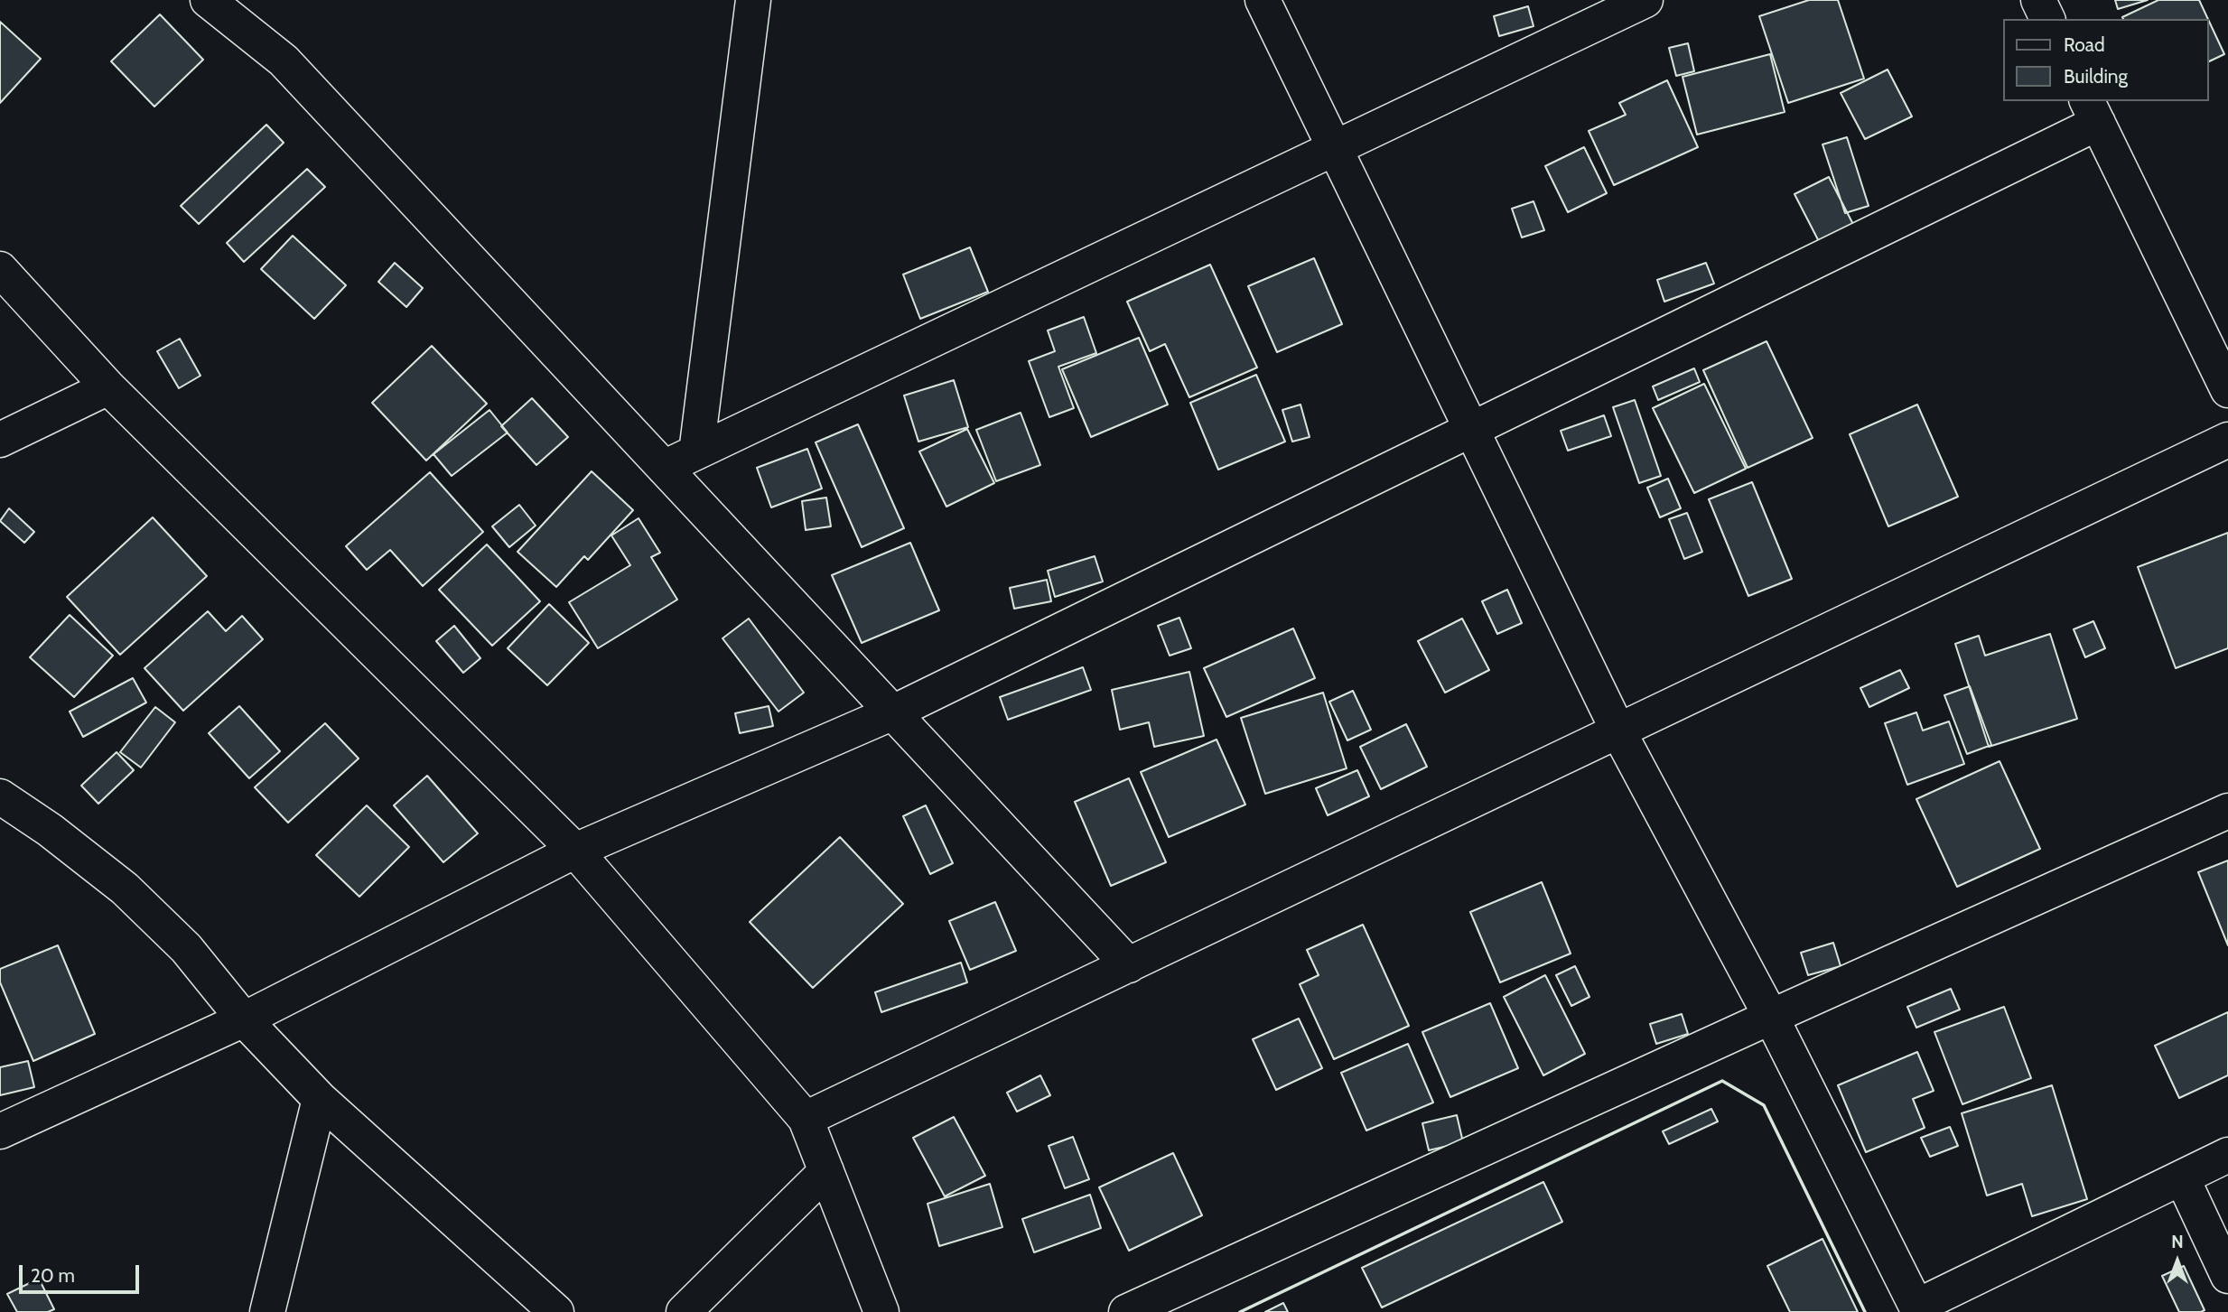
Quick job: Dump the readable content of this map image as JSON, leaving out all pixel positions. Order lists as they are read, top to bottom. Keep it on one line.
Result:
{"legend":["Road","Building"],"scale_bar":"20 m","north":"top"}
